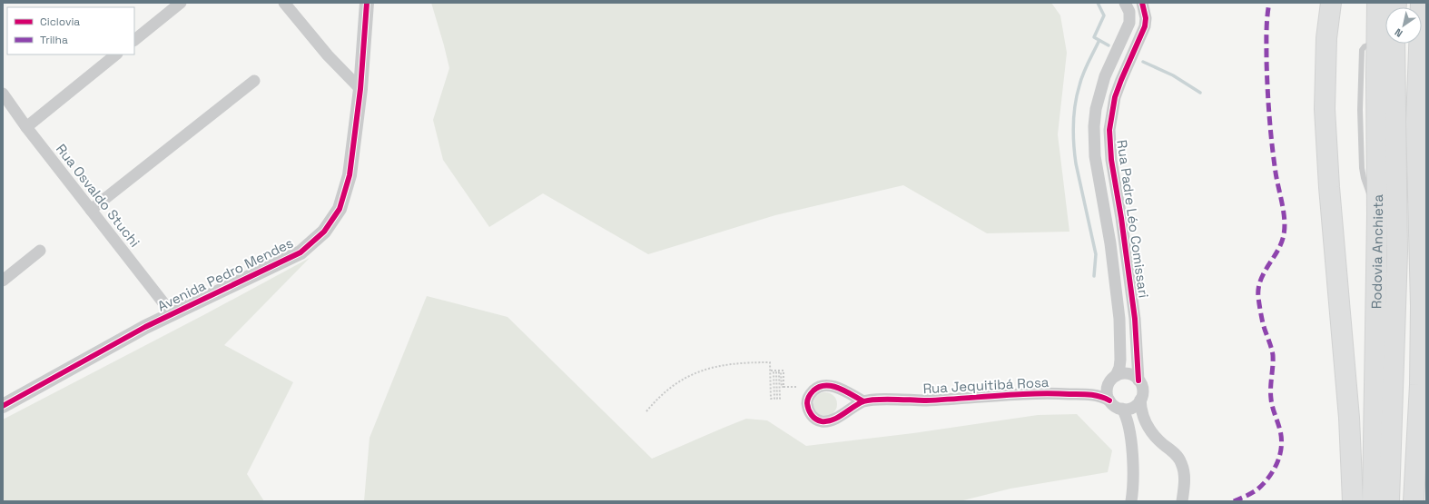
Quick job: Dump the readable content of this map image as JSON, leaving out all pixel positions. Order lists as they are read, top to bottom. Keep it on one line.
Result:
{"streets":{"highway":["Rodovia Anchieta"],"street":["Rua Osvaldo Stuchi","Rua Padre Léo Comissari","Avenida Pedro Mendes","Rua Jequitibá Rosa"]},"crossings":[["Rua Osvaldo Stuchi","Avenida Pedro Mendes"],["Rua Padre Léo Comissari","Rua Jequitibá Rosa"]],"legend":["Ciclovia","Trilha"],"north":"bottom left"}
